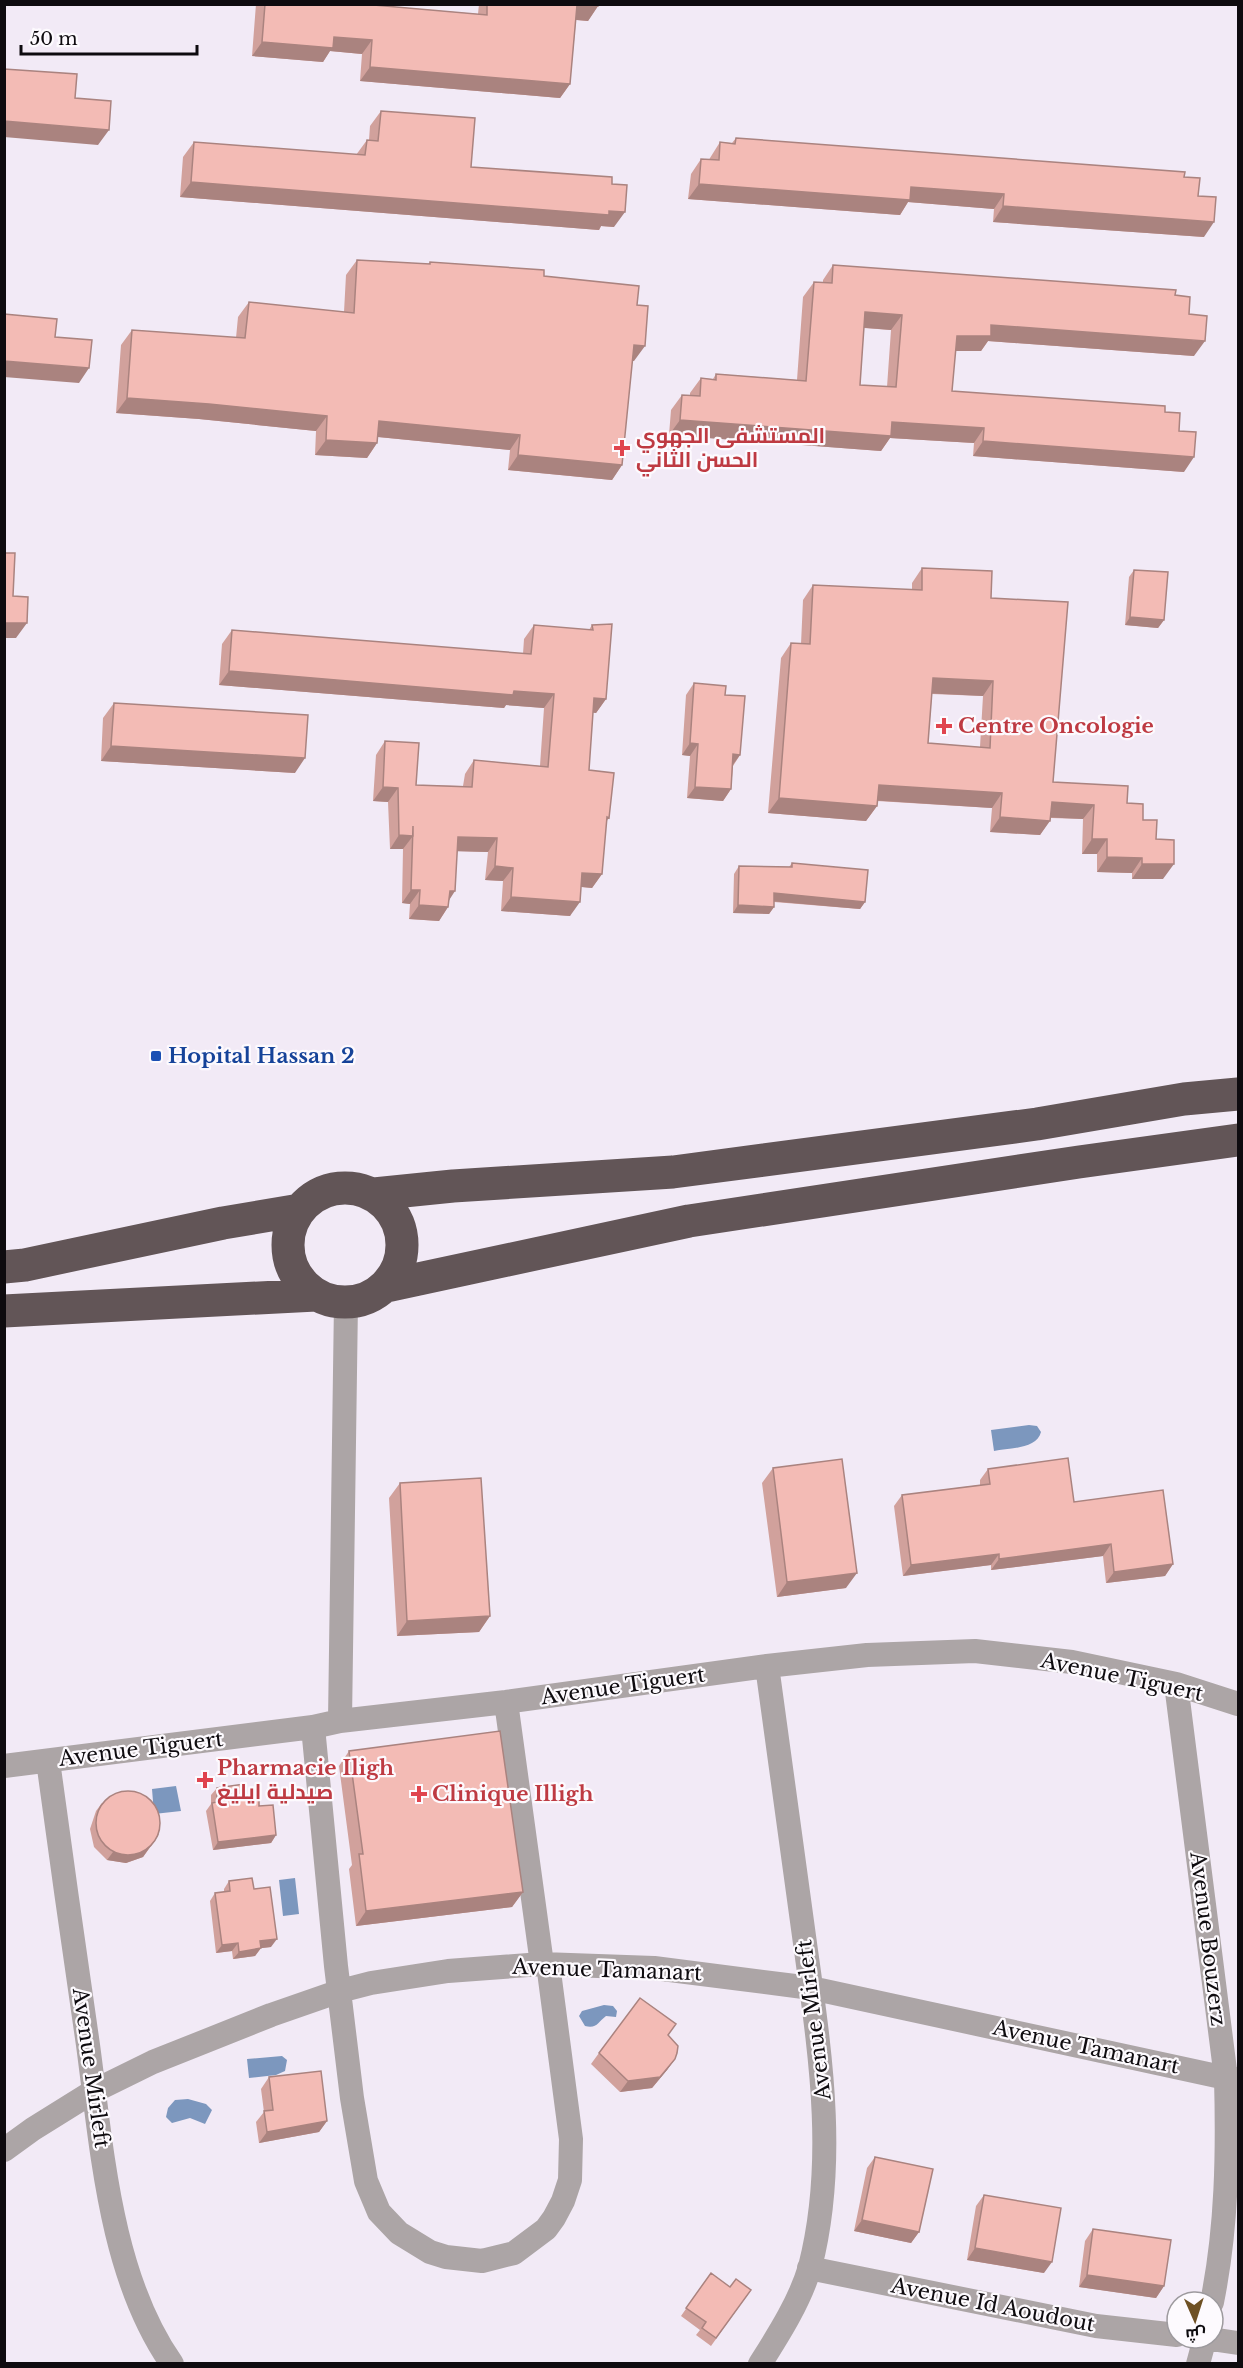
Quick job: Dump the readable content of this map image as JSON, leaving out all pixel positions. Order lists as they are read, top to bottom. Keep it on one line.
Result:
{"streets":{"street":["Avenue Tiguert","Avenue Bouzerz","Avenue Tamanart","Avenue Mirleft","Avenue Id Aoudout"]},"crossings":[["Avenue Tiguert","Avenue Bouzerz"],["Avenue Tiguert","Avenue Mirleft"],["Avenue Bouzerz","Avenue Tamanart"],["Avenue Tamanart","Avenue Mirleft"],["Avenue Mirleft","Avenue Id Aoudout"]],"places":{"health":["المستشفى الجهوي الحسن الثاني","Centre Oncologie","Pharmacie Iligh صيدلية ايليغ","Clinique Illigh"],"transit":["Hopital Hassan 2"]},"scale_bar":"50 m","north":"bottom"}
